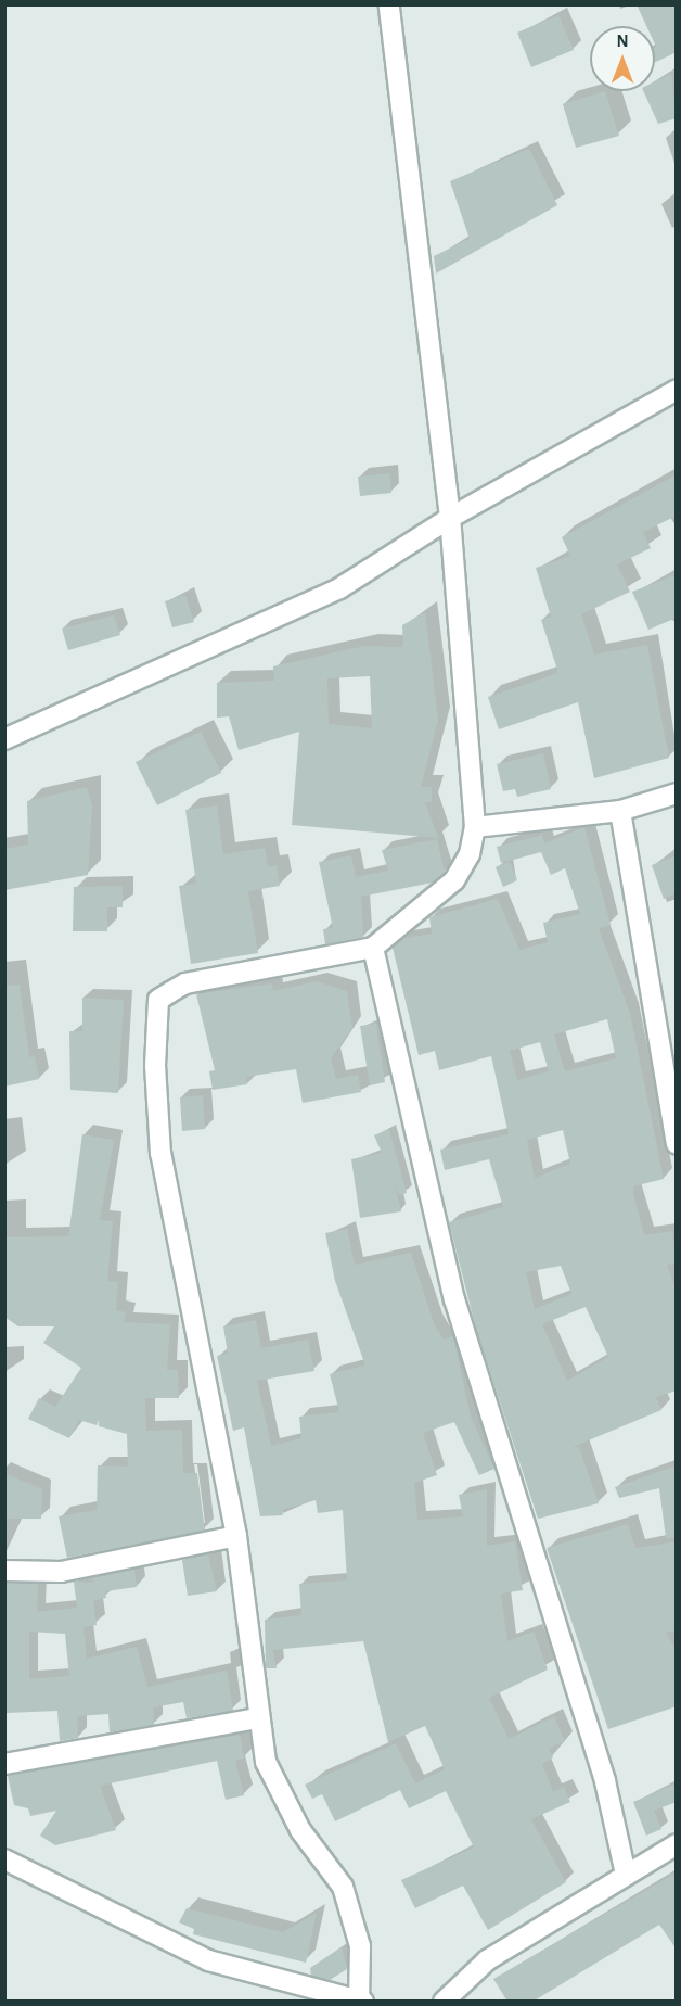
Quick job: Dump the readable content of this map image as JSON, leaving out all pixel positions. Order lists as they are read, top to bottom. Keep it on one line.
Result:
{"north":"top"}
